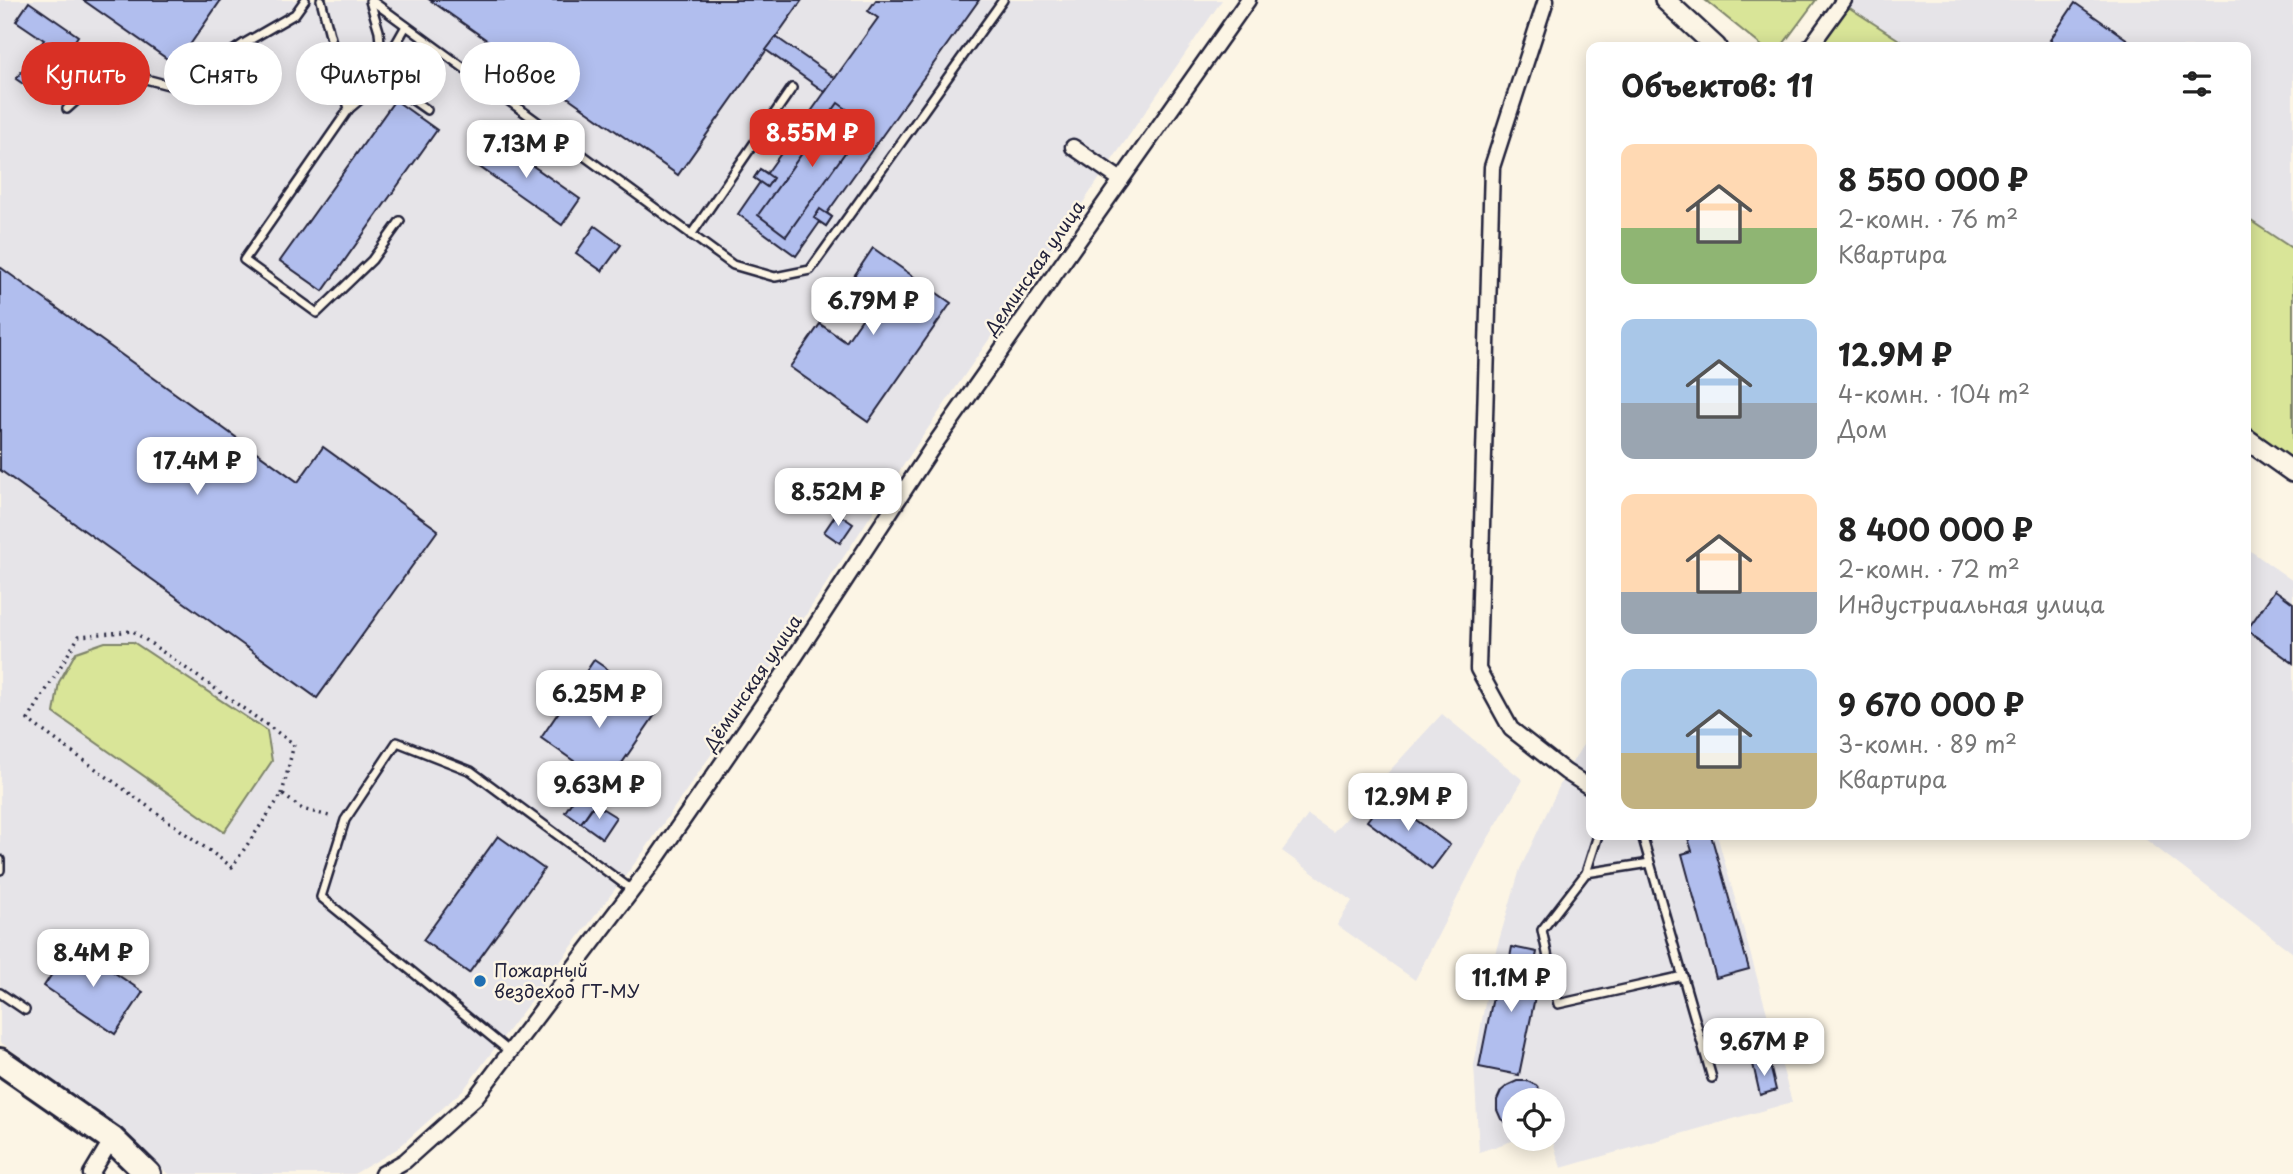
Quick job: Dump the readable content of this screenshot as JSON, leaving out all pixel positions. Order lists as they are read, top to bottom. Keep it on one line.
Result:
{"streets":{"street":["Деминская улица","Дёминская улица"]},"crossings":[["Деминская улица","Дёминская улица"]],"places":["Пожарный вездеход ГТ-МУ"],"page":{"chip":["Купить","Снять","Фильтры","Новое"],"heading":"Объектов: 11","price":["8.55M ₽","7.13M ₽","6.79M ₽","17.4M ₽","8.52M ₽","6.25M ₽","9.63M ₽","12.9M ₽","8.4M ₽","11.1M ₽","9.67M ₽"],"list":[{"name":"8 550 000 ₽","note":"2-комн. · 76 m² · Квартира"},{"name":"12.9M ₽","note":"4-комн. · 104 m² · Дом"},{"name":"8 400 000 ₽","note":"2-комн. · 72 m² · Индустриальная улица"},{"name":"9 670 000 ₽","note":"3-комн. · 89 m² · Квартира"}]}}
